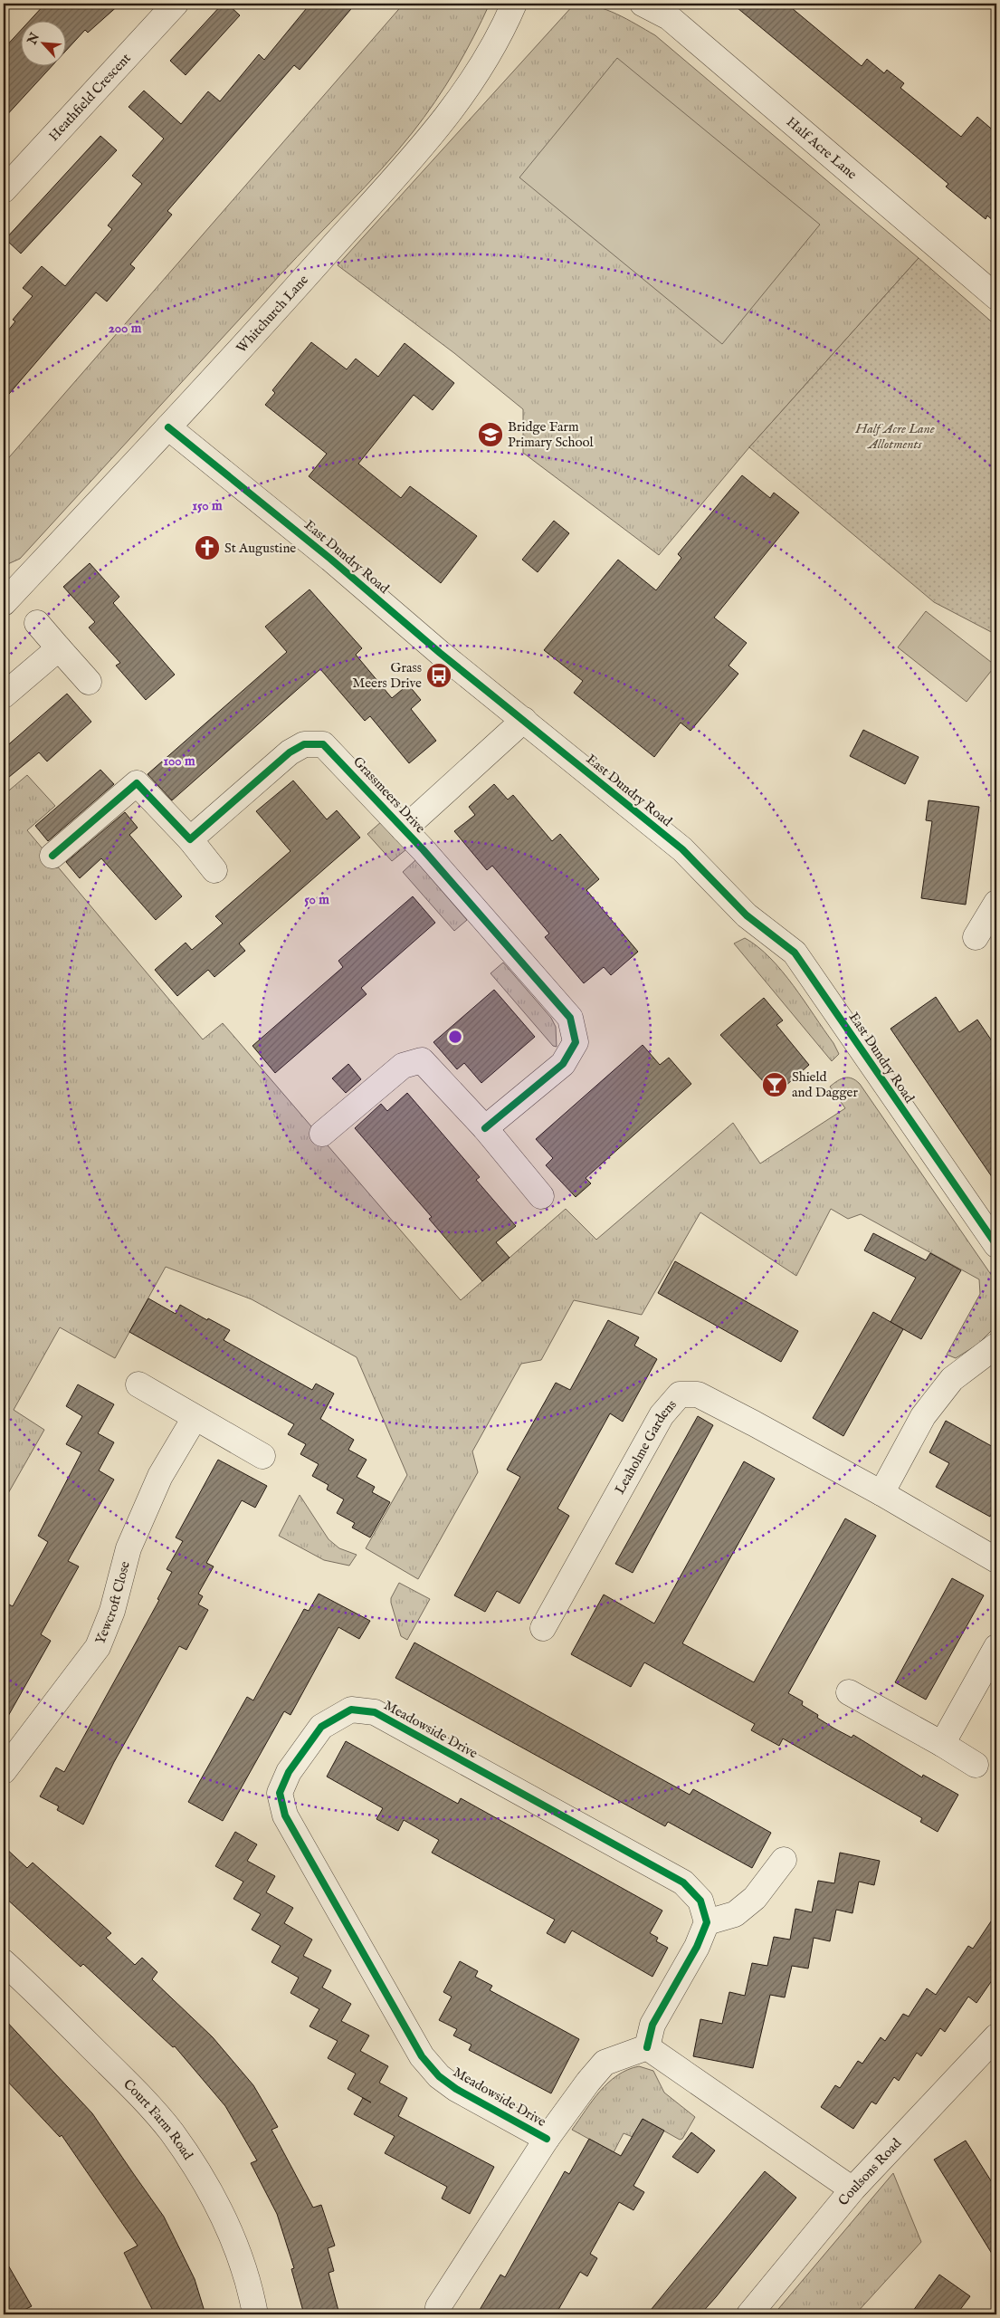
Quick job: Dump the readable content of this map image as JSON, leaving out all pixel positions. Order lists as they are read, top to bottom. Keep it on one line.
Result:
{"streets":{"street":["Heathfield Crescent","Half Acre Lane","Whitchurch Lane","East Dundry Road","Grassmeers Drive","Leaholme Gardens","Yewcroft Close","Meadowside Drive","Court Farm Road","Coulsons Road"]},"crossings":[["Whitchurch Lane","East Dundry Road"],["East Dundry Road","Grassmeers Drive"]],"parks":["Half Acre Lane Allotments"],"places":{"school or university":["Bridge Farm Primary School"],"church":["St Augustine"],"bus stop":["Grass Meers Drive"],"bar":["Shield and Dagger"]},"north":"top left","rings":["200 m","150 m","100 m","50 m"]}
